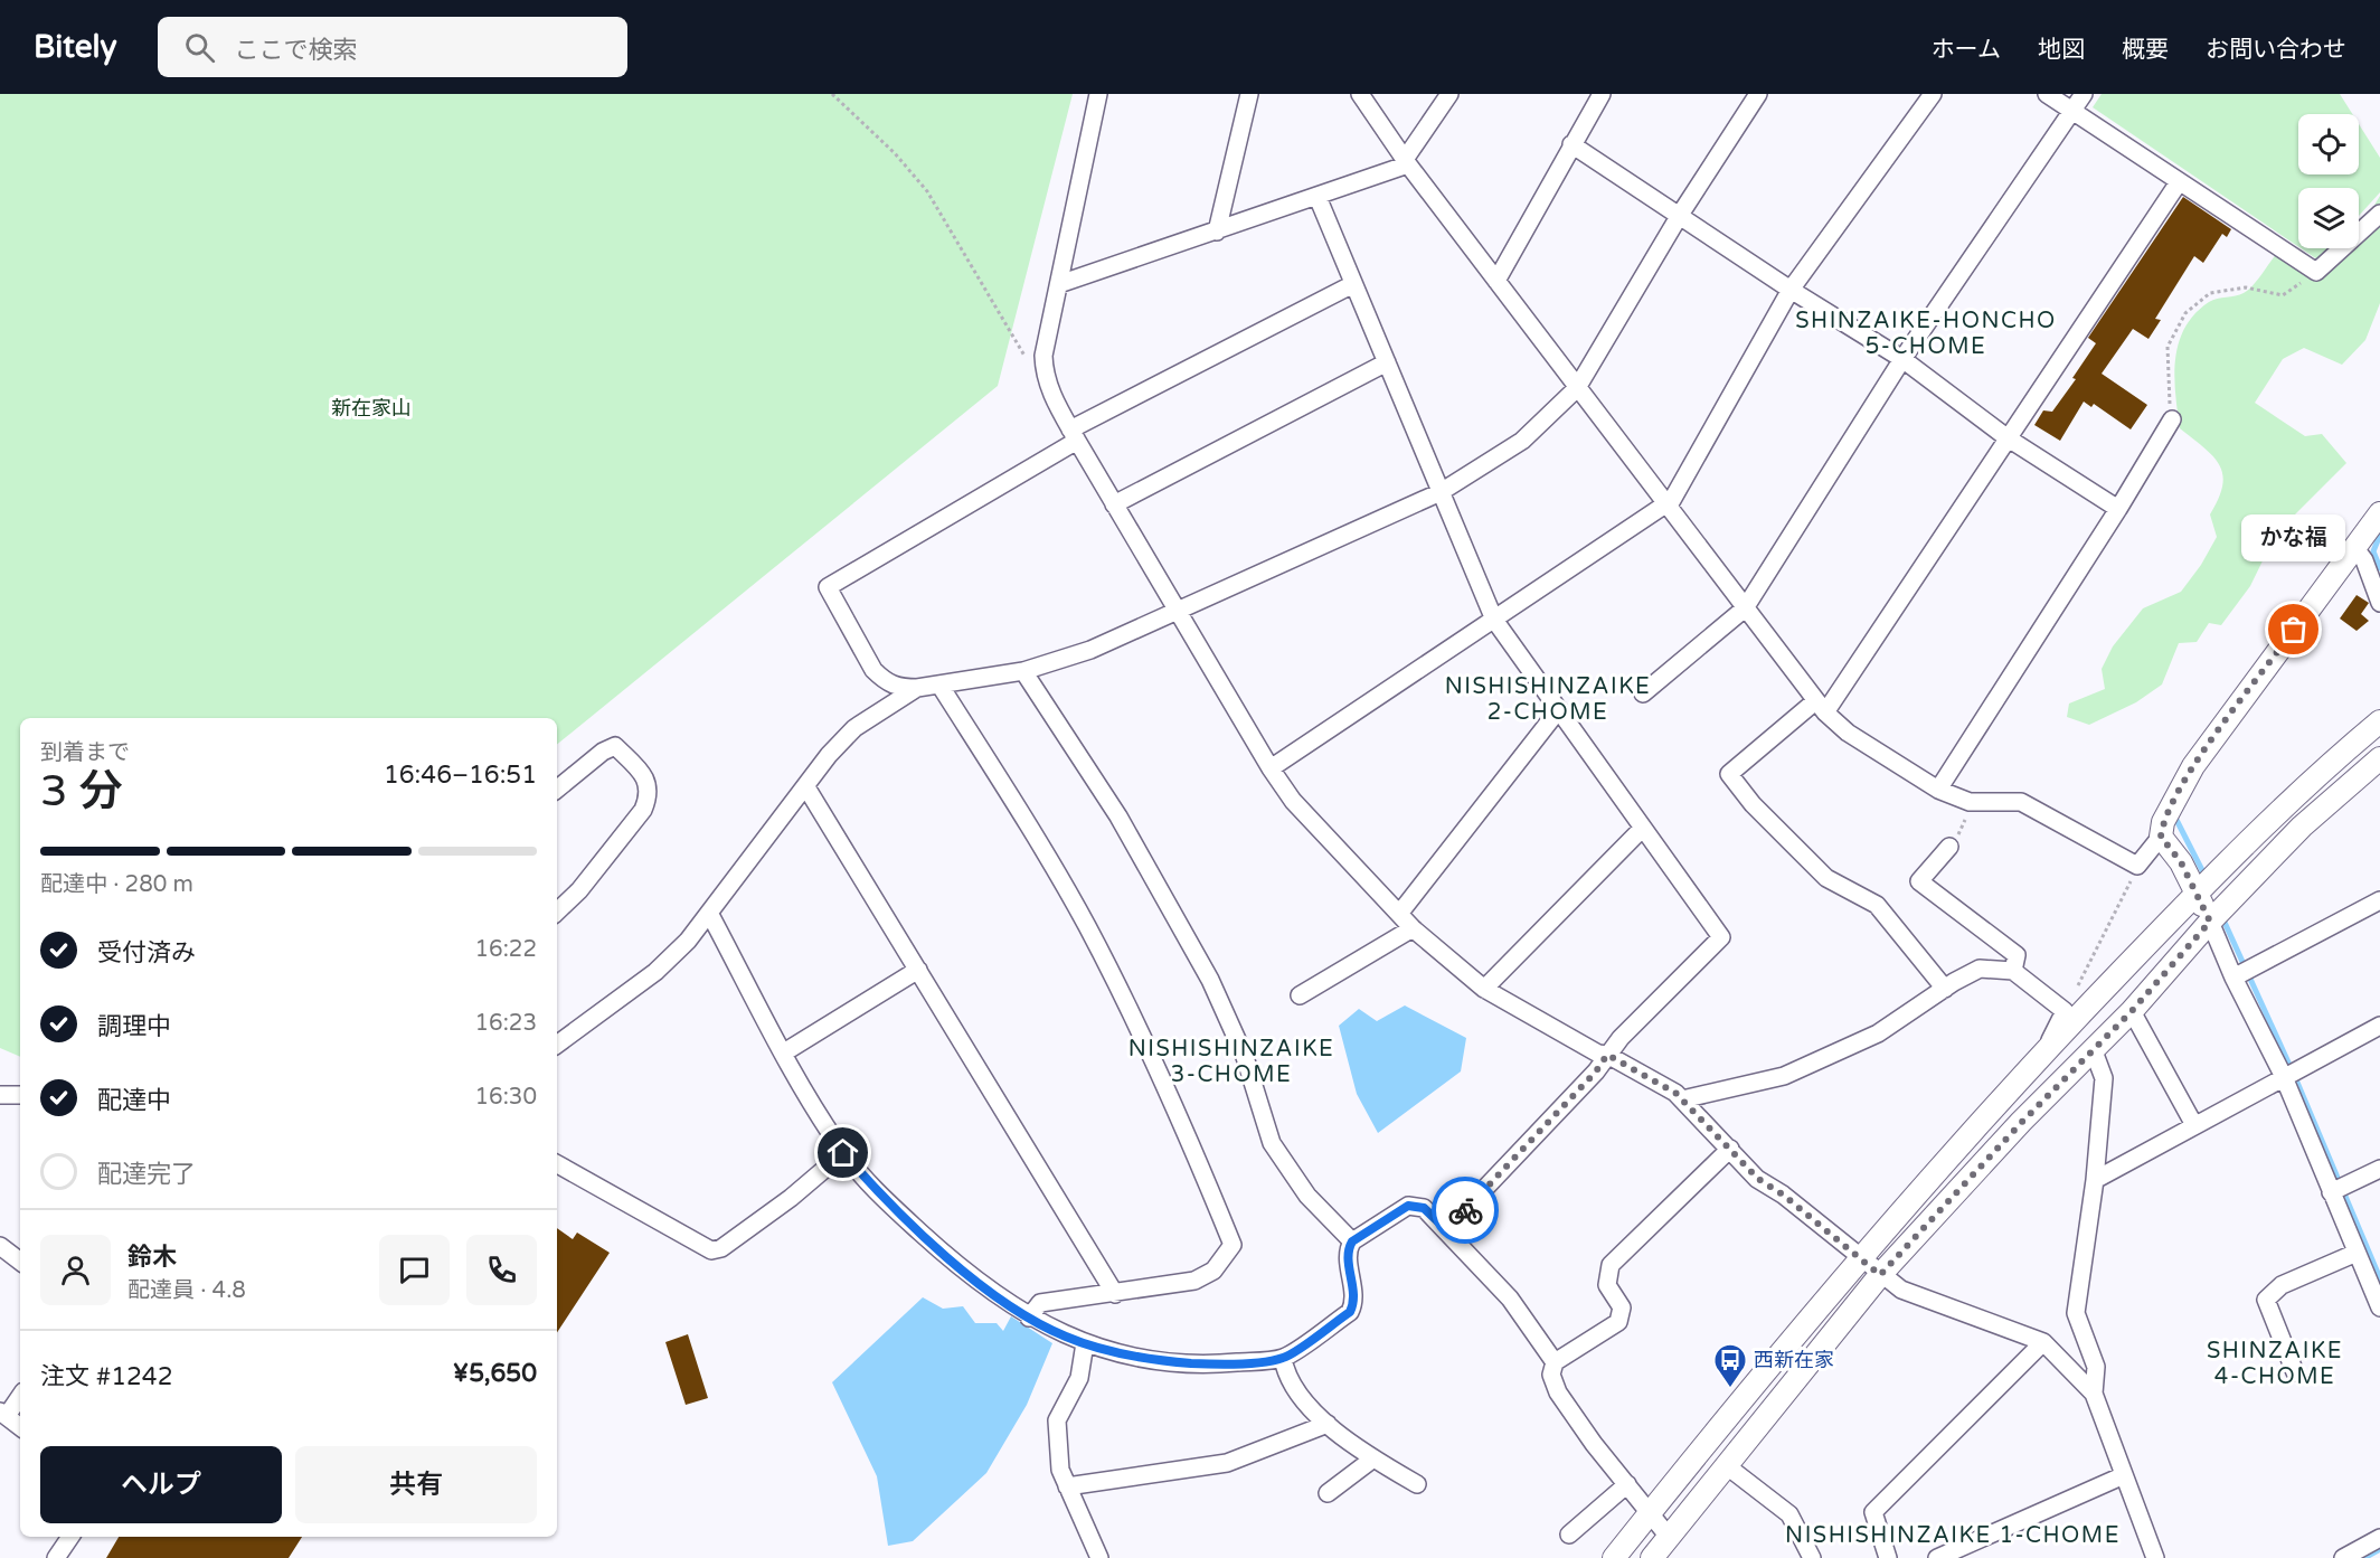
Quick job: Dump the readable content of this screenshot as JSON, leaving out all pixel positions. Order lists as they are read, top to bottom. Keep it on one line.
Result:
{"districts":["SHINZAIKE-HONCHO 5-CHOME","NISHISHINZAIKE 2-CHOME","NISHISHINZAIKE 3-CHOME","SHINZAIKE 4-CHOME","NISHISHINZAIKE 1-CHOME"],"parks":["新在家山"],"places":{"other":["かな福"],"bus stop":["西新在家"]},"page":{"header":"Bitely","search":"ここで検索","nav":["ホーム","地図","概要","お問い合わせ"],"bubble":"かな福","heading":["3 分","到着まで","16:46–16:51"],"panel":["鈴木","配達員 · 4.8","注文 #1242","¥5,650"],"bar":"配達中 · 280 m","list":[["受付済み","16:22"],["調理中","16:23"],["配達中","16:30"],"配達完了"],"buttons":["ヘルプ","共有"]}}
